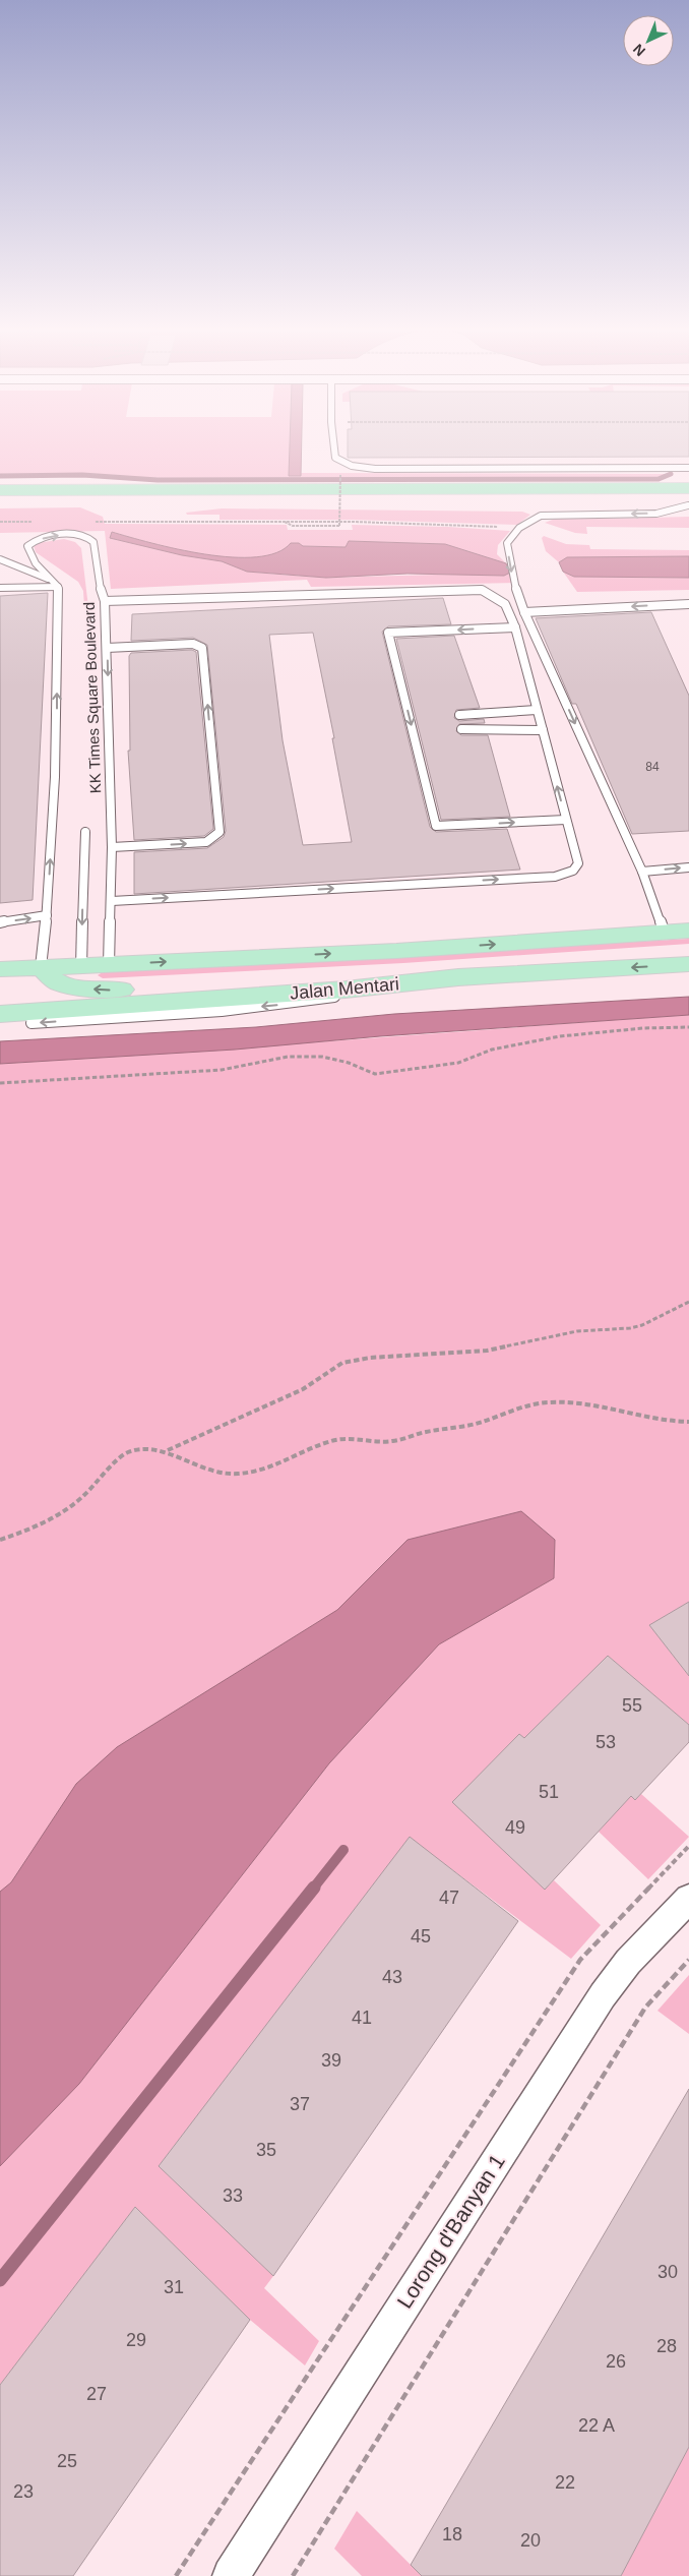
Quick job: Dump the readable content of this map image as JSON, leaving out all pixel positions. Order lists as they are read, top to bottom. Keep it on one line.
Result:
{"streets":{"main road":["Jalan Mentari"],"street":["Lorong d'Banyan 1"],"lane":["KK Times Square Boulevard"]},"crossings":[["KK Times Square Boulevard","Jalan Mentari"]],"house_numbers":["84","55","53","51","49","47","45","43","41","39","37","35","33","30","31","29","28","26","27","22 A","25","22","23","18","20"],"north":"bottom left"}
